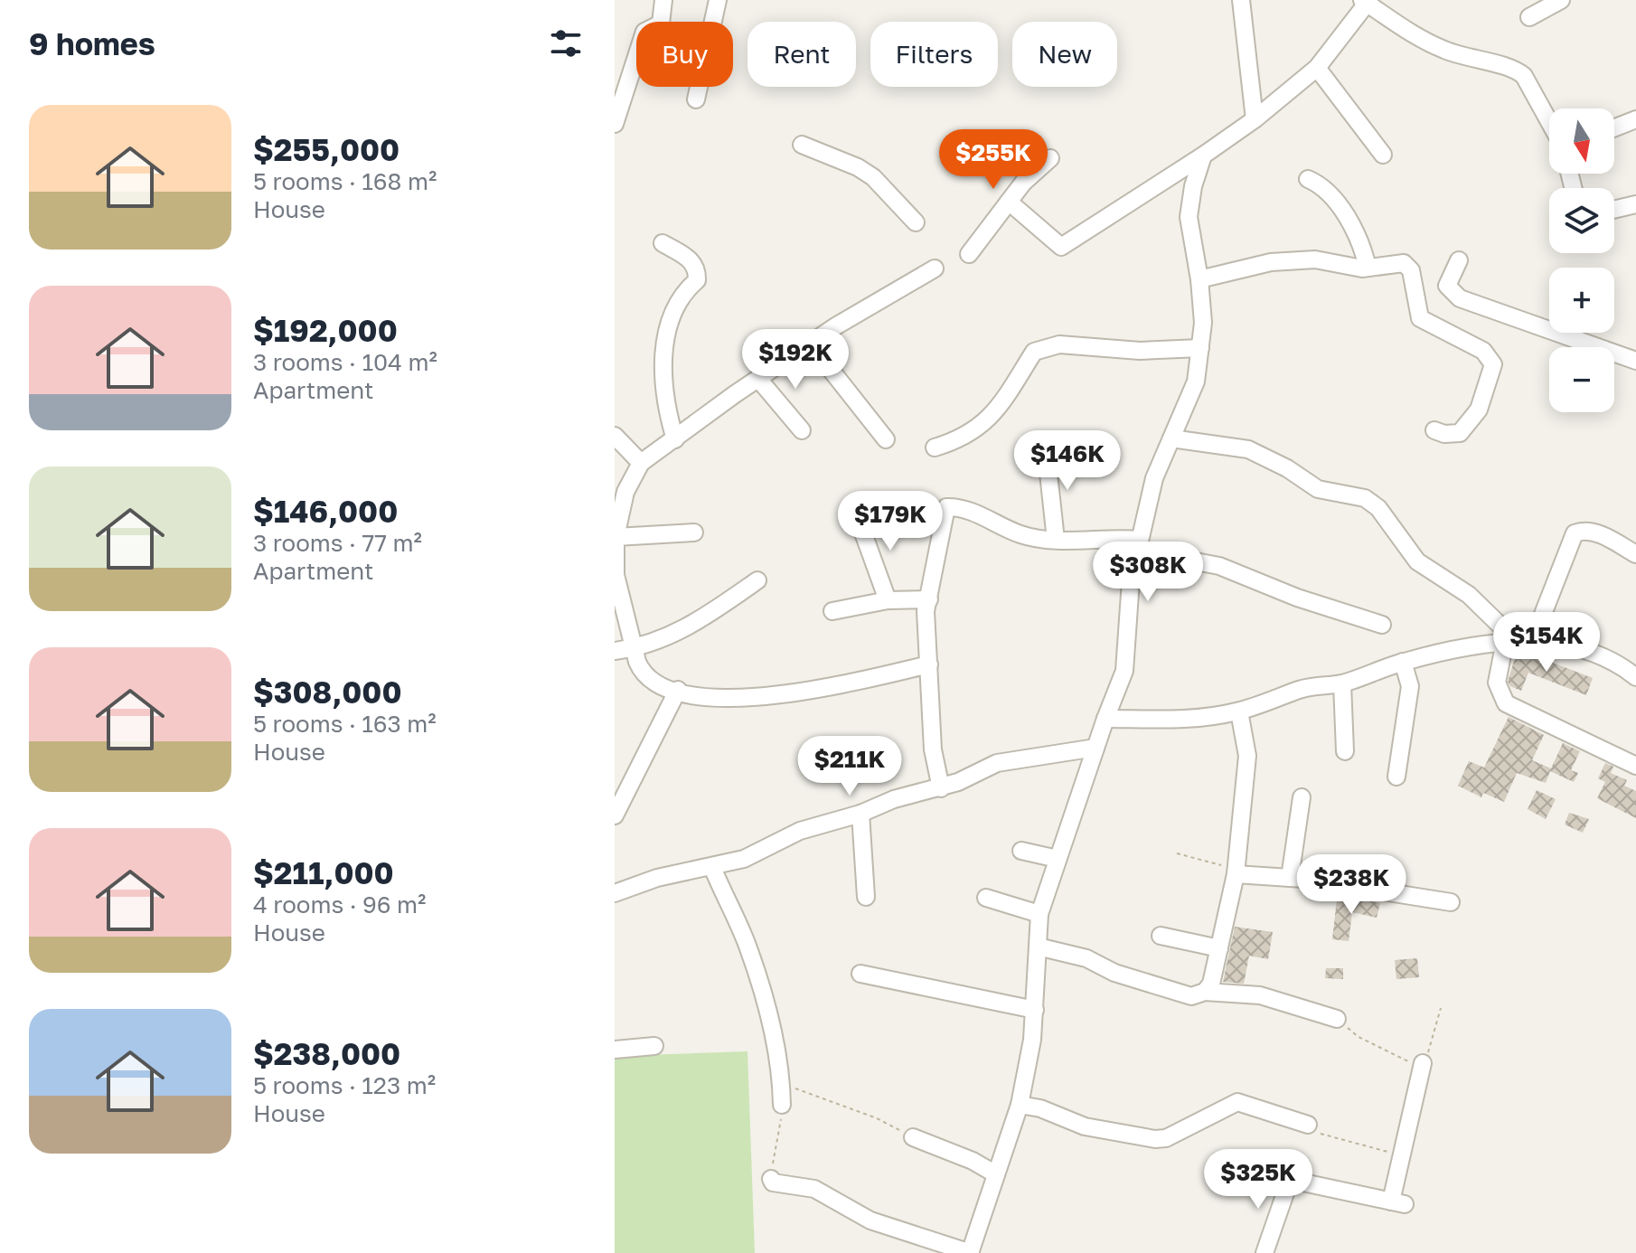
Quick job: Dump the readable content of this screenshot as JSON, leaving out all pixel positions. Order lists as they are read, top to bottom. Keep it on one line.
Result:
{"north":"bottom","page":{"heading":"9 homes","chip":["Buy","Rent","Filters","New"],"list":[{"name":"$255,000","note":"5 rooms · 168 m² · House"},{"name":"$192,000","note":"3 rooms · 104 m² · Apartment"},{"name":"$146,000","note":"3 rooms · 77 m² · Apartment"},{"name":"$308,000","note":"5 rooms · 163 m² · House"},{"name":"$211,000","note":"4 rooms · 96 m² · House"},{"name":"$238,000","note":"5 rooms · 123 m² · House"}],"map_buttons":["+","−"],"price":["$255K","$192K","$146K","$179K","$308K","$154K","$211K","$238K","$325K"]}}
